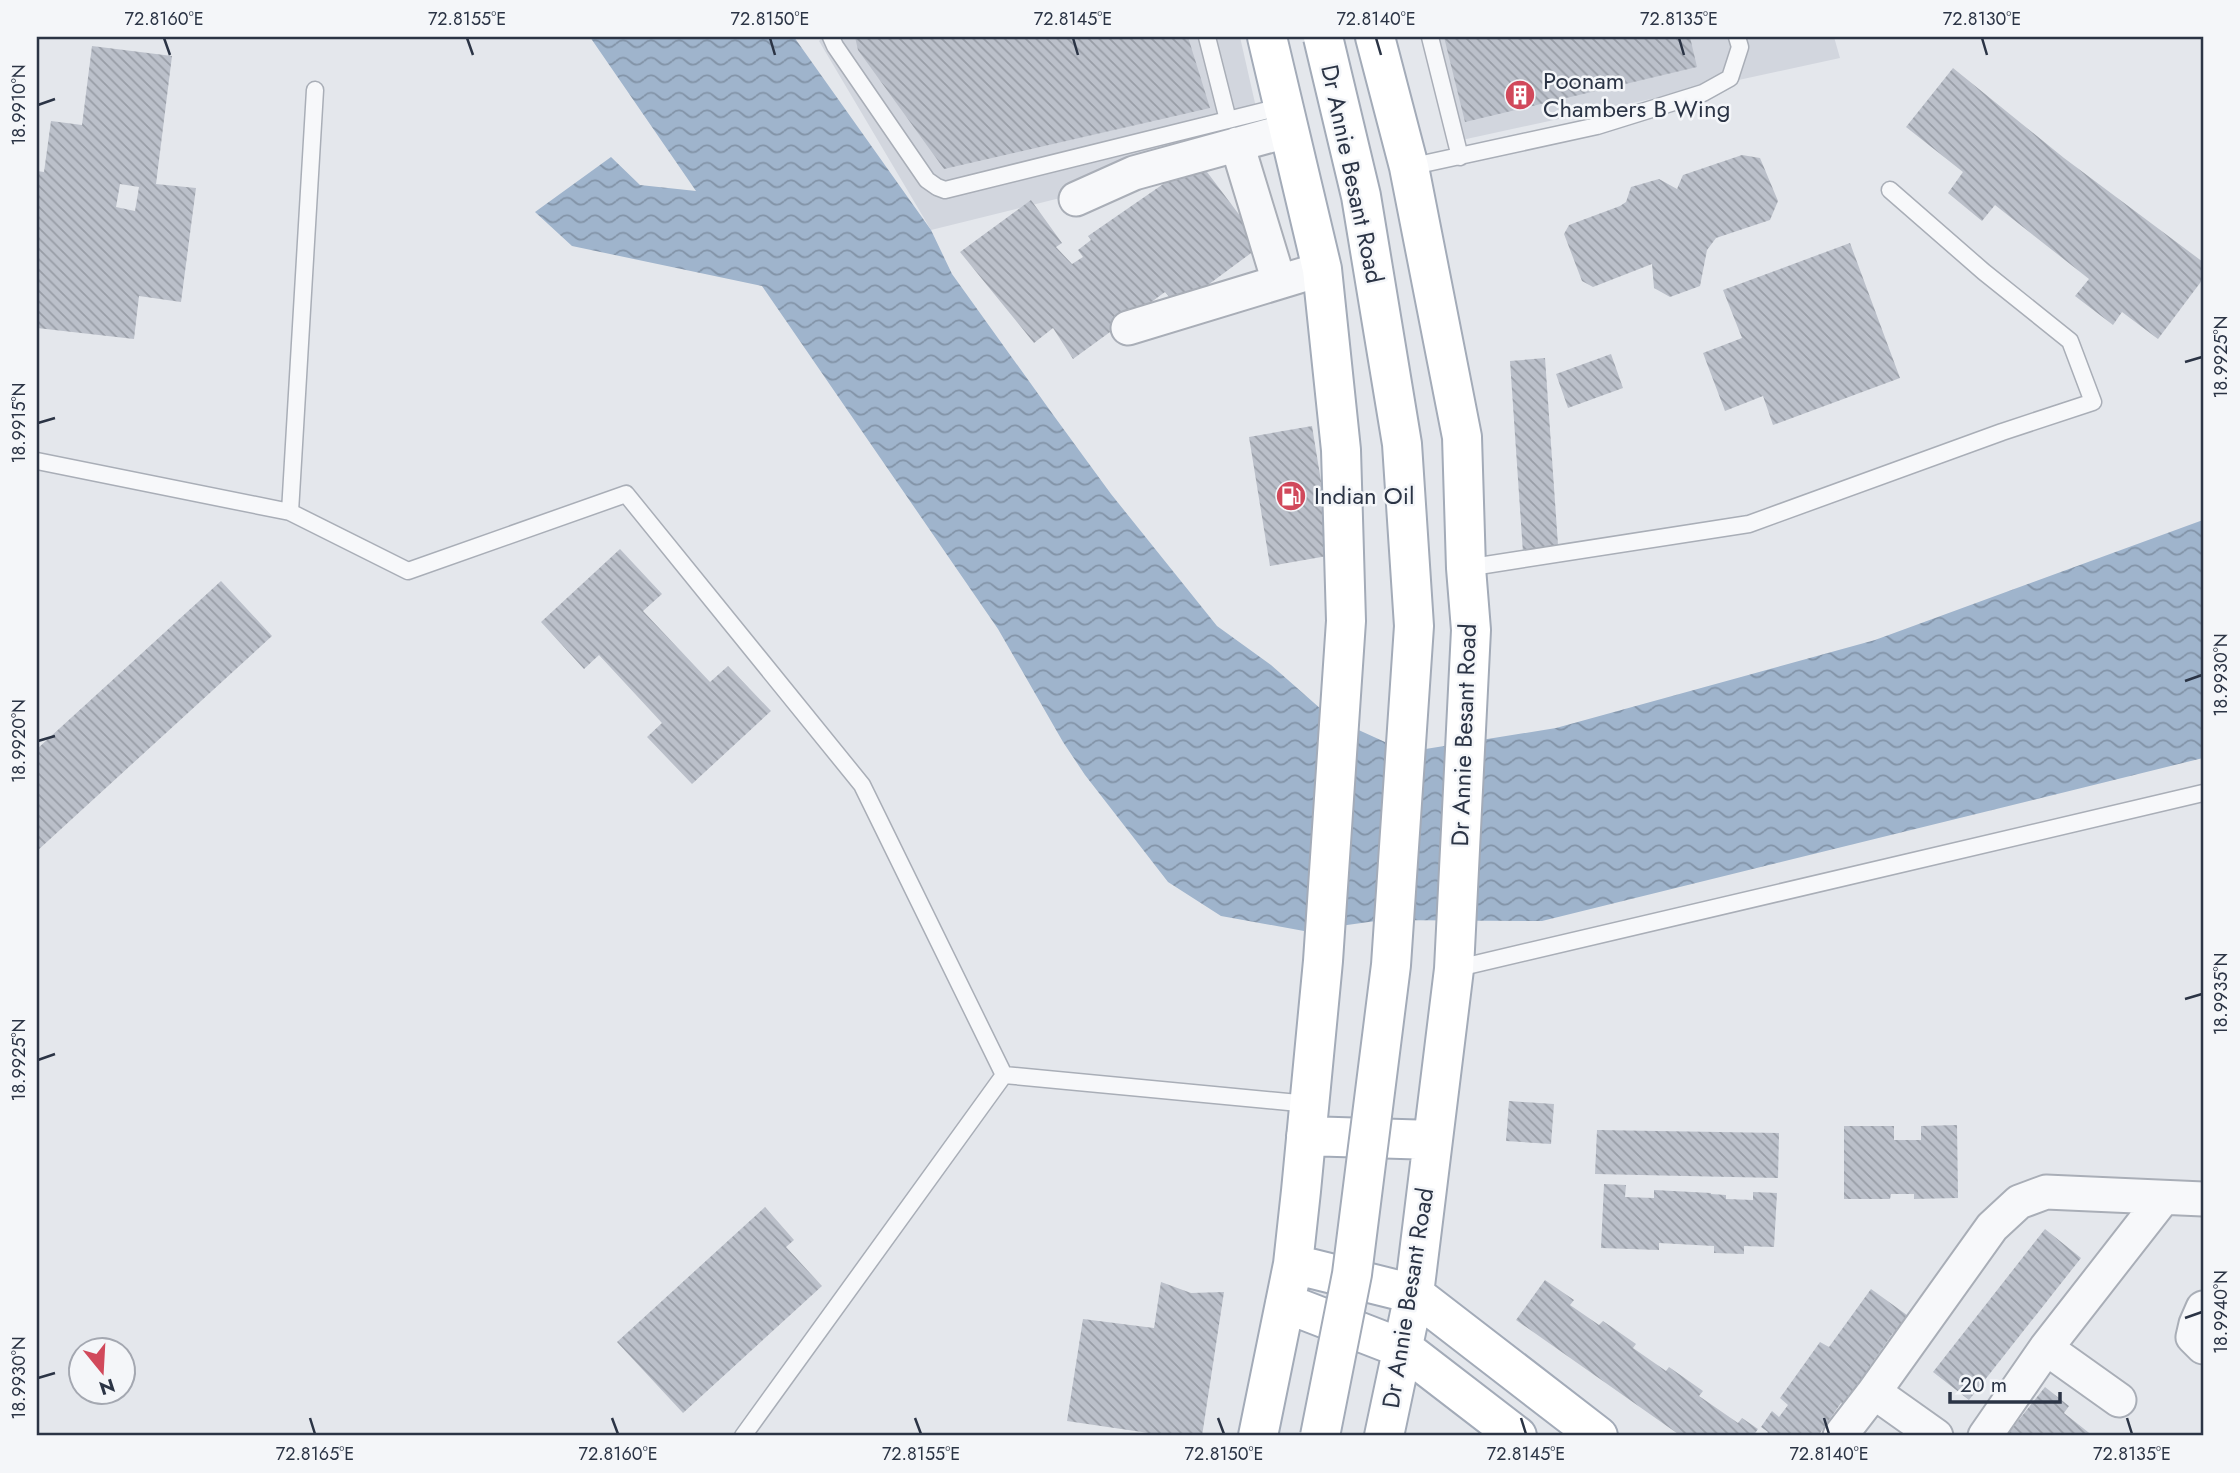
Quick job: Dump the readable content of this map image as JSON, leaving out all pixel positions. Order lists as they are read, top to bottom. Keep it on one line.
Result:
{"streets":{"main road":["Dr Annie Besant Road"]},"places":{"building":["Poonam Chambers B Wing"],"fuel station":["Indian Oil"]},"scale_bar":"20 m","north":"bottom","coordinates":["72.8160°E","72.8155°E","72.8150°E","72.8145°E","72.8140°E","72.8135°E","72.8130°E","18.9910°N","18.9925°N","18.9915°N","18.9930°N","18.9920°N","18.9935°N","18.9940°N","72.8165°E"]}
